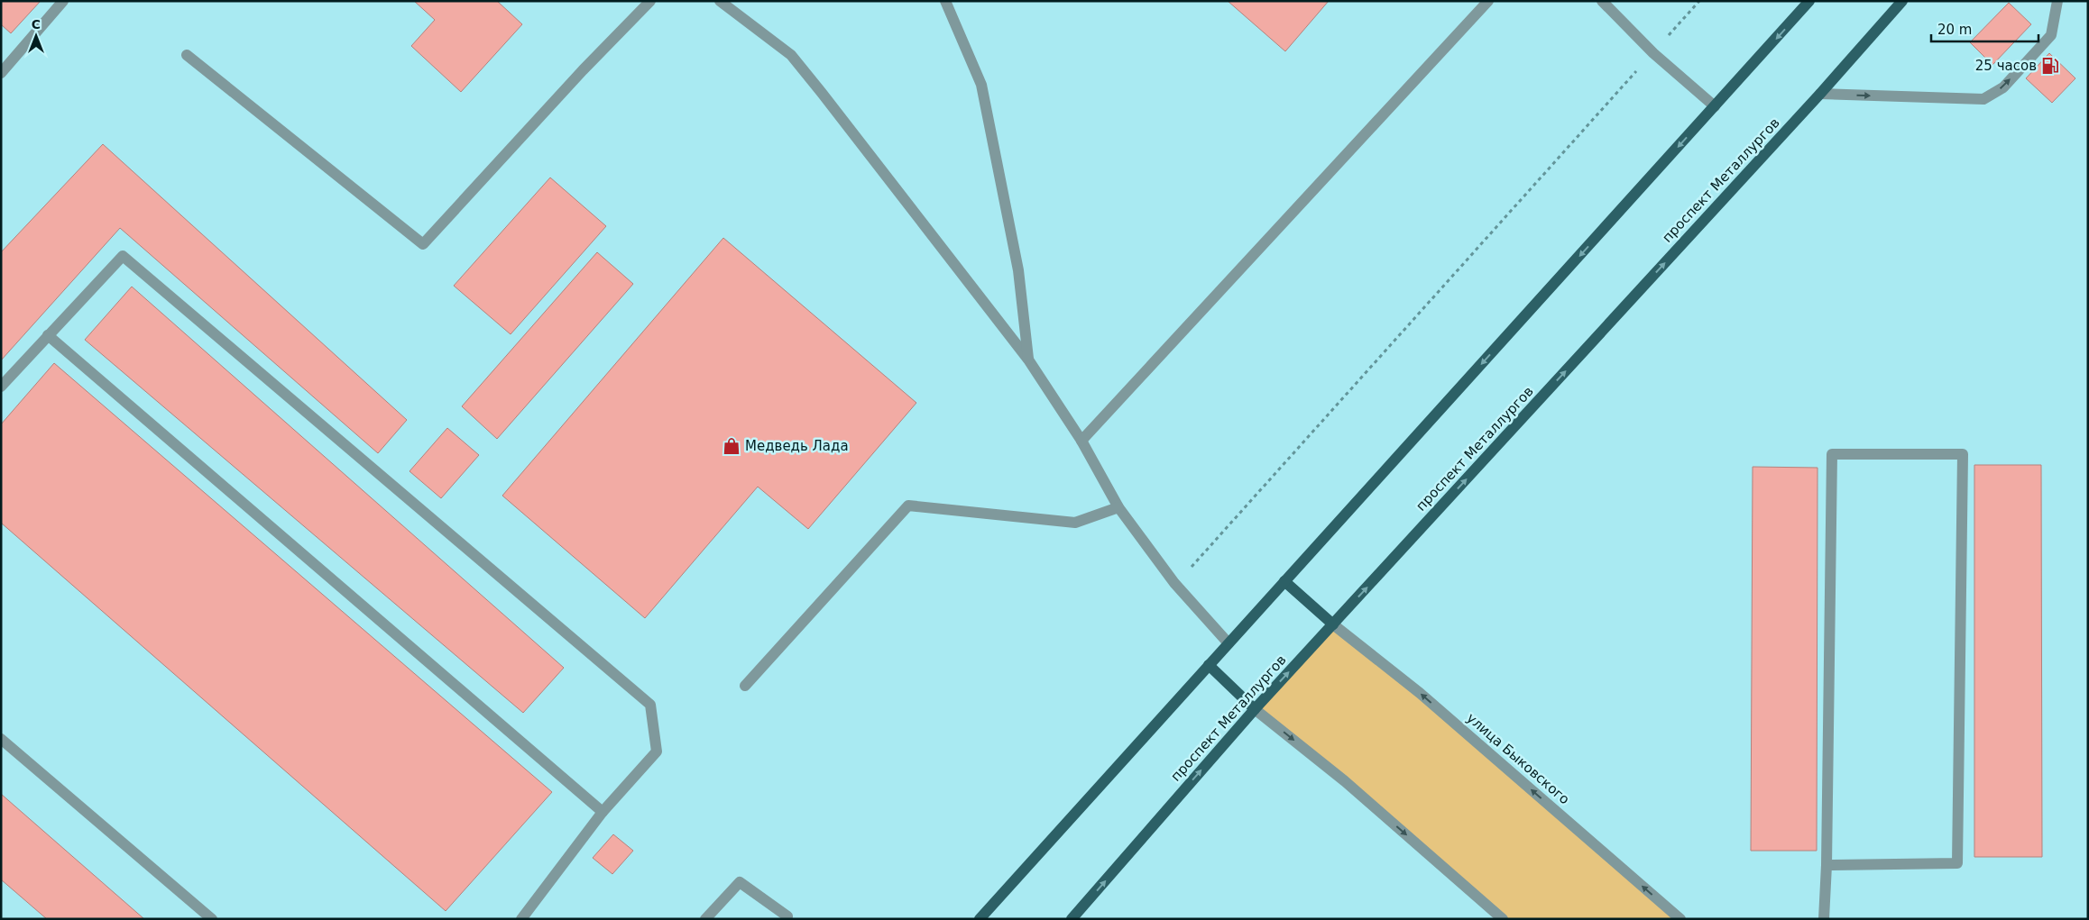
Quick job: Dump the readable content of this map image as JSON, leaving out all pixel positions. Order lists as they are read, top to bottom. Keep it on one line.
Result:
{"streets":{"main road":["проспект Металлургов"],"street":["улица Быковского"]},"crossings":[["проспект Металлургов","улица Быковского"]],"one_way":["улица Быковского"],"places":{"fuel station":["25 часов"],"shop":["Медведь Лада"]},"scale_bar":"20 m","north":"top"}
